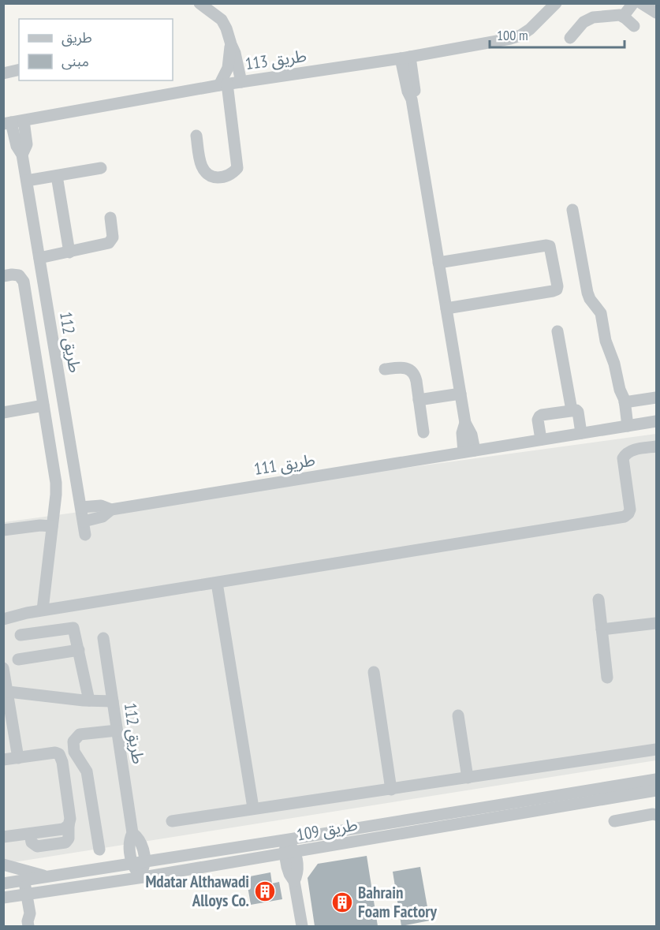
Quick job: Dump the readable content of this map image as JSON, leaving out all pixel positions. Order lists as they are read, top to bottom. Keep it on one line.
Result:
{"streets":{"street":["طريق 113","طريق 112","طريق 111","طريق 109"]},"crossings":[["طريق 113","طريق 112"],["طريق 112","طريق 111"],["طريق 112","طريق 109"]],"places":{"building":["Mdatar Althawadi Alloys Co.","Bahrain Foam Factory"]},"legend":["طريق","مبنى"],"scale_bar":"100 m"}
